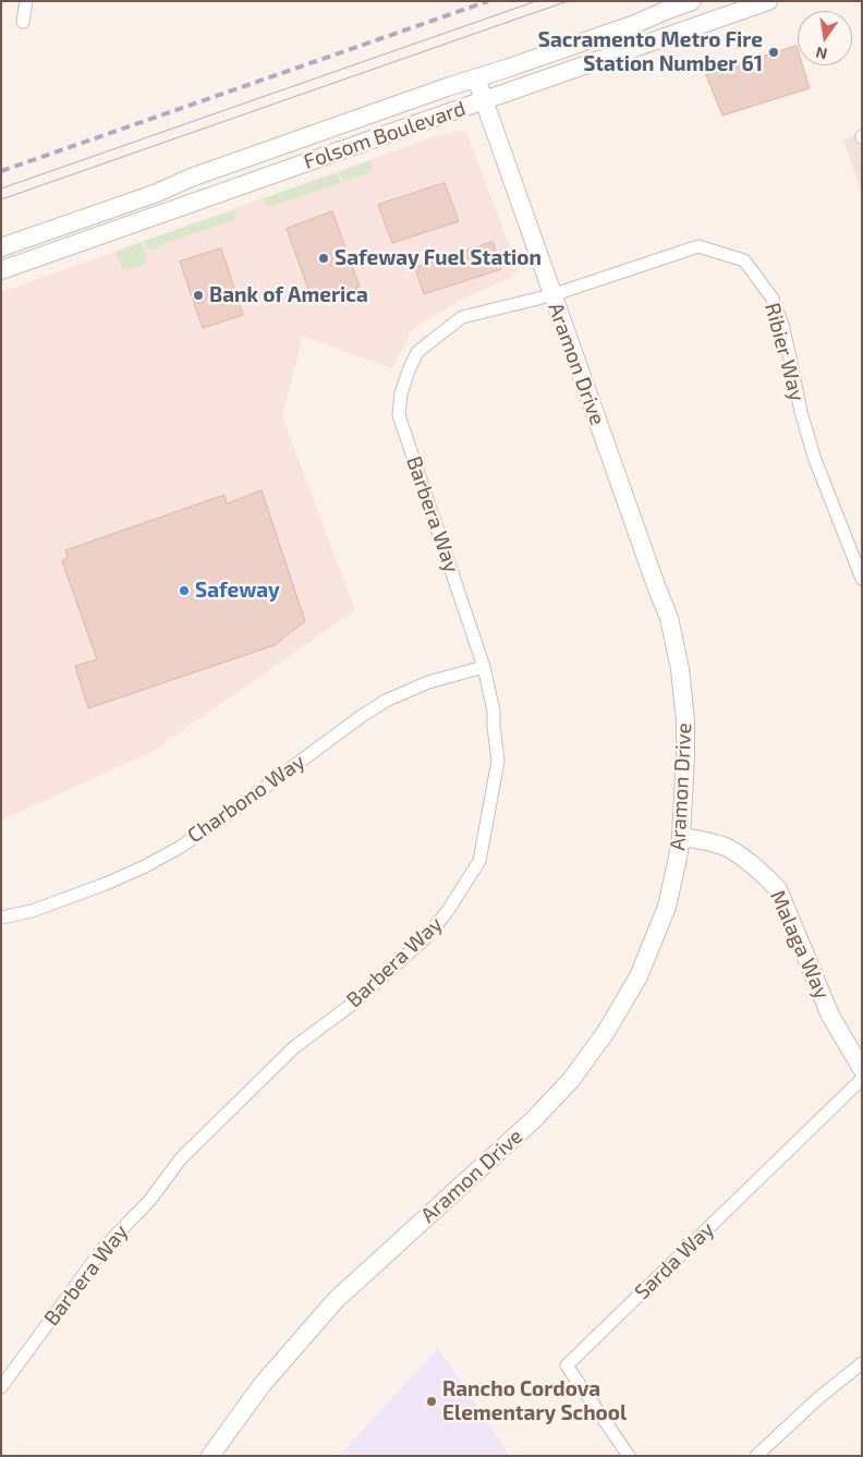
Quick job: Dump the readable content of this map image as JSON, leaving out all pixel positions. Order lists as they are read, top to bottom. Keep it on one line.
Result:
{"streets":{"street":["Folsom Boulevard","Ribier Way","Aramon Drive","Barbera Way","Charbono Way","Malaga Way","Sarda Way"]},"crossings":[["Folsom Boulevard","Aramon Drive"],["Ribier Way","Aramon Drive"],["Ribier Way","Barbera Way"],["Aramon Drive","Barbera Way"],["Aramon Drive","Malaga Way"],["Barbera Way","Charbono Way"]],"places":["Sacramento Metro Fire Station Number 61","Safeway Fuel Station","Bank of America","Safeway","Rancho Cordova Elementary School"],"north":"bottom"}
